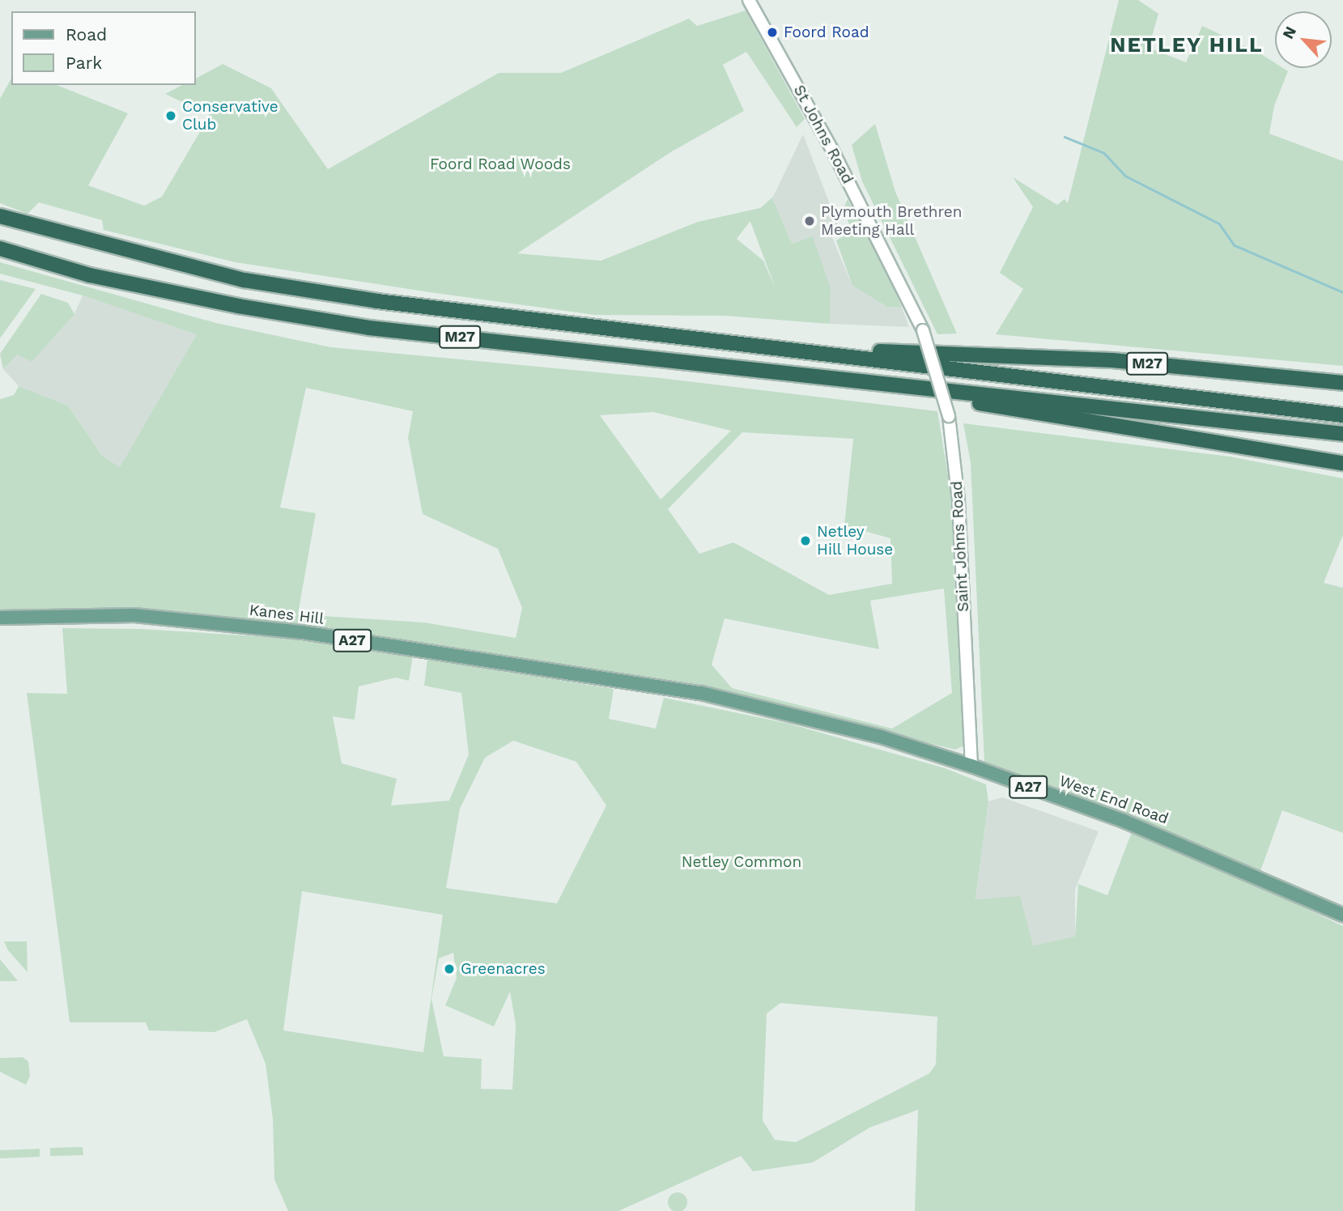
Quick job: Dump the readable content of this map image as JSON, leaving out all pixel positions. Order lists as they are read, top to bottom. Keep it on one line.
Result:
{"streets":{"highway":["M27"],"main road":["St Johns Road","Saint Johns Road","Kanes Hill","A27","West End Road"]},"crossings":[["St Johns Road","Saint Johns Road"],["Saint Johns Road","West End Road"],["Kanes Hill","West End Road"]],"districts":["NETLEY HILL"],"parks":["Foord Road Woods","Netley Common"],"places":["Foord Road","Conservative Club","Plymouth Brethren Meeting Hall","Netley Hill House","Greenacres"],"legend":["Road","Park"],"north":"top left"}
